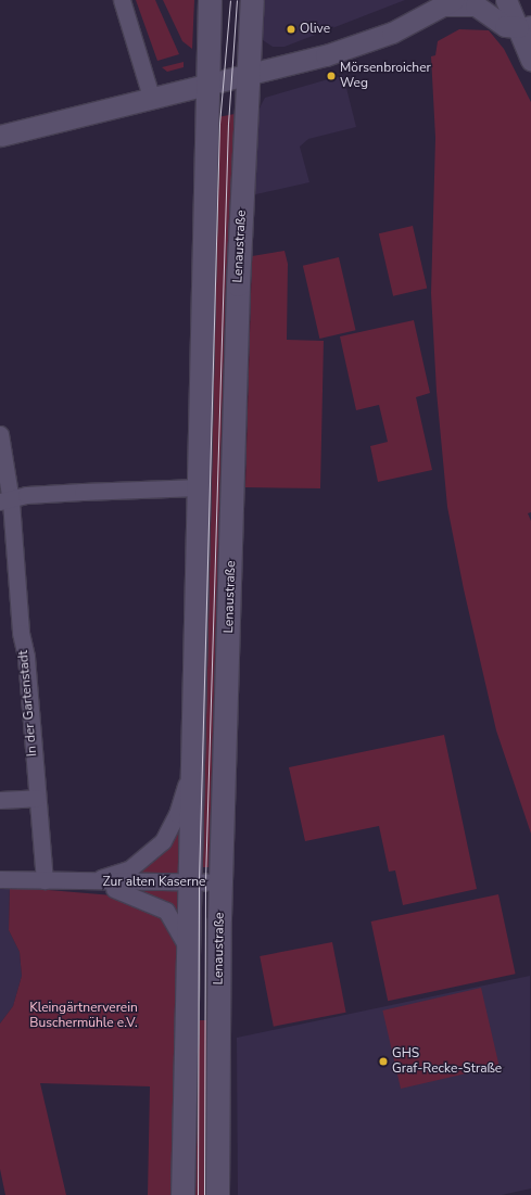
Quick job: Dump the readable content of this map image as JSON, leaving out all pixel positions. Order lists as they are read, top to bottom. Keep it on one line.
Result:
{"streets":{"main road":["Lenaustraße"],"street":["In der Gartenstadt","Zur alten Kaserne"]},"crossings":[["Lenaustraße","Zur alten Kaserne"],["In der Gartenstadt","Zur alten Kaserne"]],"parks":["Kleingärtnerverein Buschermühle e.V."],"places":["Olive","Mörsenbroicher Weg","GHS Graf-Recke-Straße"]}
